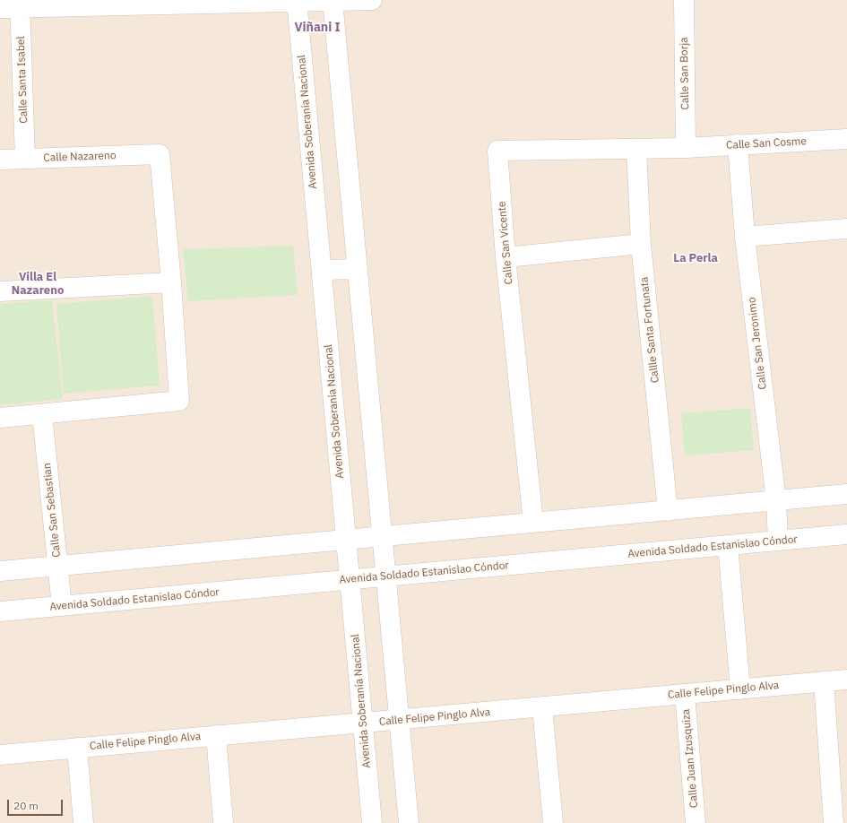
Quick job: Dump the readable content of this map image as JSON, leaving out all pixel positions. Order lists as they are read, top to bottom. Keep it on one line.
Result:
{"streets":{"street":["Calle San Borja","Calle Santa Isabel","Avenida Soberanía Nacional","Calle San Cosme","Calle Nazareno","Calle San Vicente","Callle Santa Fortunata","Calle San Jeronimo","Calle San Sebastian","Avenida Soldado Estanislao Cóndor","Calle Felipe Pinglo Alva","Calle Juan Izusquiza"]},"crossings":[["Calle San Borja","Calle San Cosme"],["Calle San Borja","Calle San Vicente"],["Calle Santa Isabel","Calle Nazareno"],["Avenida Soberanía Nacional","Avenida Soldado Estanislao Cóndor"],["Avenida Soberanía Nacional","Calle Felipe Pinglo Alva"],["Calle San Cosme","Calle San Vicente"],["Calle San Cosme","Calle San Jeronimo"],["Calle San Vicente","Callle Santa Fortunata"],["Calle San Jeronimo","Avenida Soldado Estanislao Cóndor"],["Calle San Sebastian","Avenida Soldado Estanislao Cóndor"],["Calle Felipe Pinglo Alva","Calle Juan Izusquiza"]],"districts":["Viñani I","La Perla","Villa El Nazareno"],"scale_bar":"20 m"}
